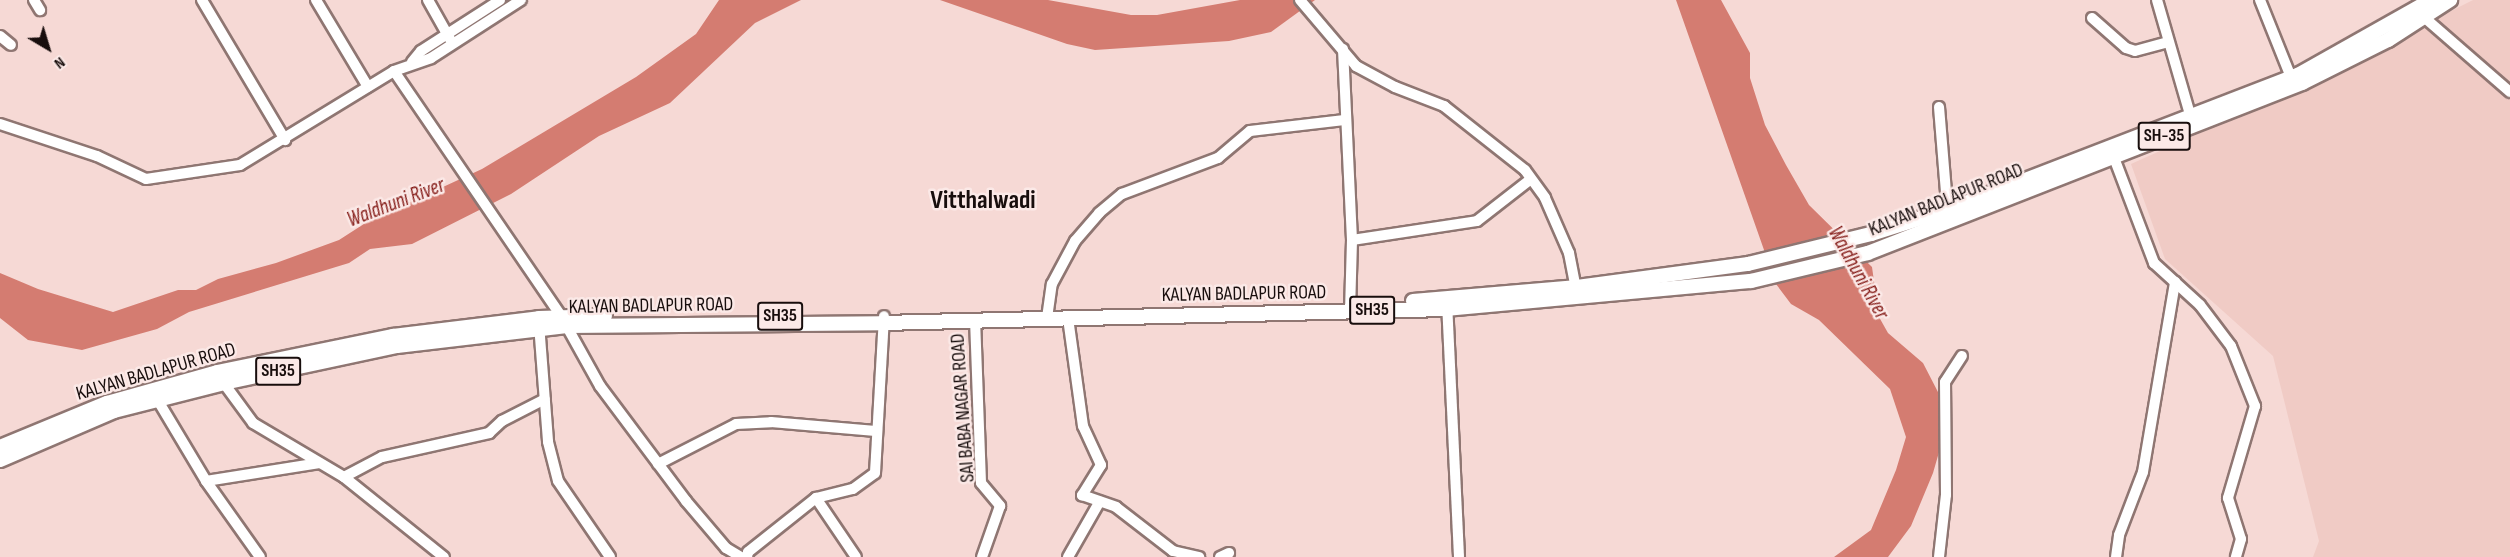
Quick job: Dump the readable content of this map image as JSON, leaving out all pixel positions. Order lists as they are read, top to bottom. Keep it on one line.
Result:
{"streets":{"main road":["SH-35","KALYAN BADLAPUR ROAD","SH35"],"street":["SAI BABA NAGAR ROAD"]},"crossings":[["KALYAN BADLAPUR ROAD","SAI BABA NAGAR ROAD"]],"districts":["Vitthalwadi"],"water":["Waldhuni River"],"north":"bottom right"}
